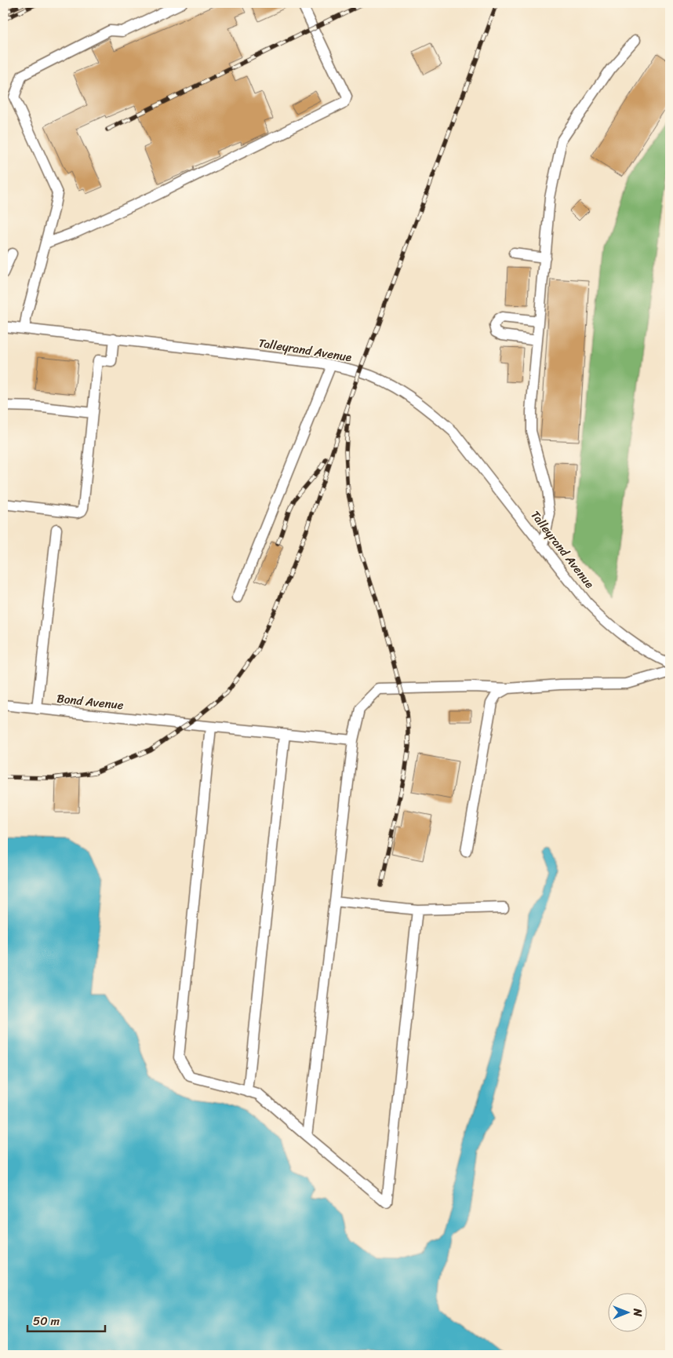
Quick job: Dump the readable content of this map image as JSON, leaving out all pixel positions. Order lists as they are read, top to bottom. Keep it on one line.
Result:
{"streets":{"street":["Talleyrand Avenue","Bond Avenue"]},"scale_bar":"50 m","north":"right"}
